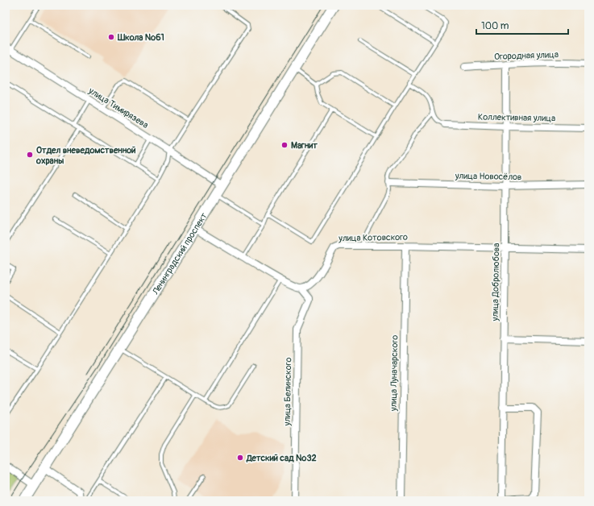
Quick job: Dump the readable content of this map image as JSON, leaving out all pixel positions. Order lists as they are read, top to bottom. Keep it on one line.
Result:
{"streets":{"main road":["Ленинградский проспект"],"street":["Огородная улица","улица Тимирязева","Коллективная улица","улица Новосёлов","улица Котовского","улица Добролюбова","улица Луначарского","улица Белинского"]},"crossings":[["Огородная улица","улица Добролюбова"],["улица Тимирязева","Ленинградский проспект"],["Коллективная улица","улица Добролюбова"],["улица Новосёлов","улица Добролюбова"],["улица Котовского","улица Добролюбова"],["улица Котовского","улица Луначарского"],["улица Котовского","улица Белинского"]],"places":["Школа №61","Магнит","Отдел вневедомственной охраны","Детский сад №32"],"scale_bar":"100 m"}
